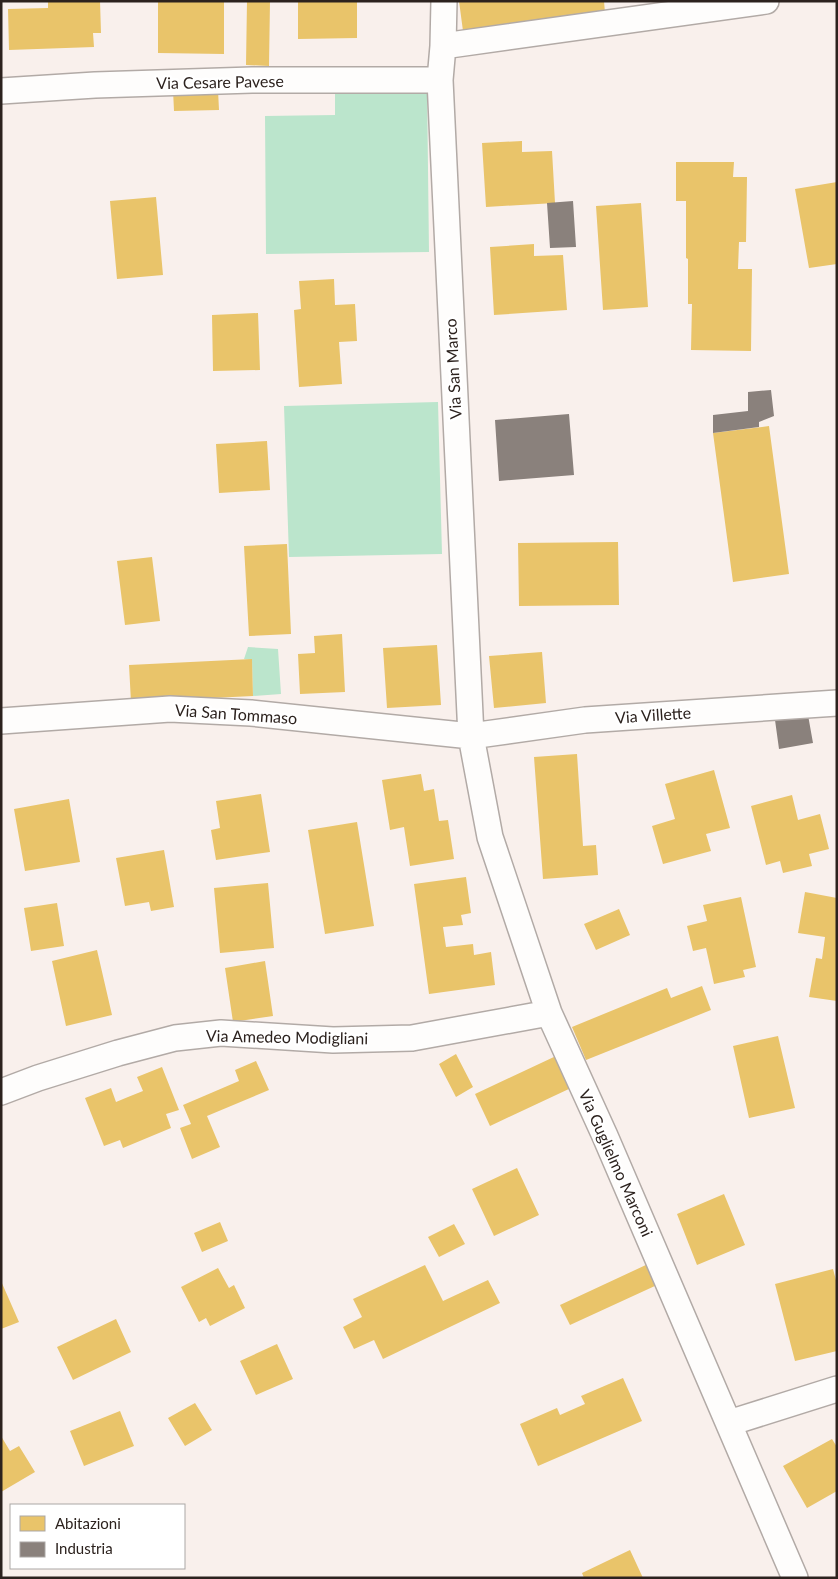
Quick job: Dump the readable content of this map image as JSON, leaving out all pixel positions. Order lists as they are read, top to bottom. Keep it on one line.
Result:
{"streets":{"street":["Via Cesare Pavese","Via San Marco","Via San Tommaso","Via Villette","Via Amedeo Modigliani","Via Guglielmo Marconi"]},"crossings":[["Via Cesare Pavese","Via San Marco"],["Via San Marco","Via San Tommaso"],["Via San Marco","Via Villette"],["Via San Marco","Via Guglielmo Marconi"],["Via San Tommaso","Via Villette"],["Via San Tommaso","Via Guglielmo Marconi"],["Via Villette","Via Guglielmo Marconi"],["Via Amedeo Modigliani","Via Guglielmo Marconi"]],"legend":["Abitazioni","Industria"]}
